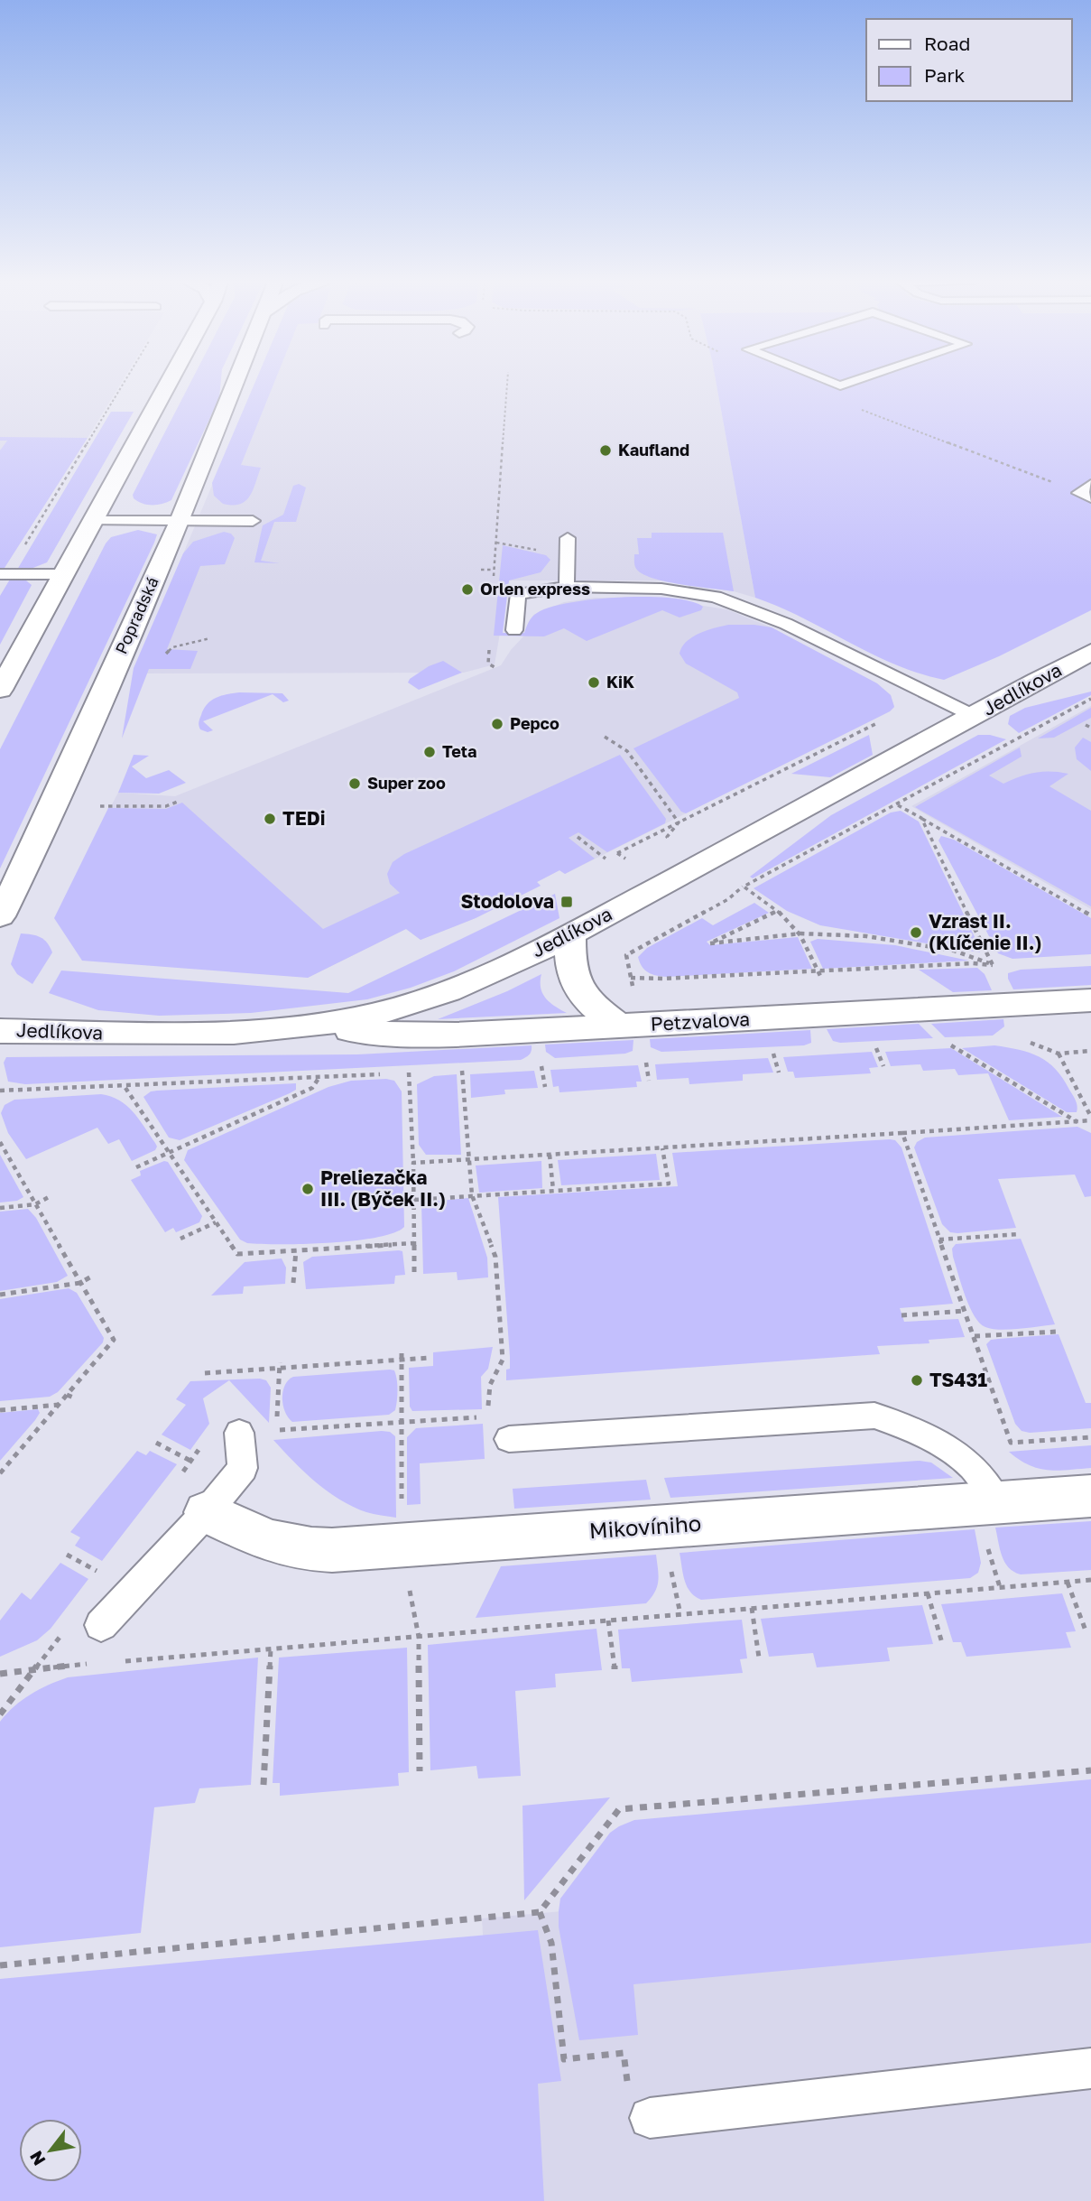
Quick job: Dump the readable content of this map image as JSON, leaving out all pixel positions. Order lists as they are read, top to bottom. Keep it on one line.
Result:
{"streets":{"street":["Popradská","Jedlíkova","Petzvalova","Mikovíniho"]},"crossings":[["Jedlíkova","Petzvalova"]],"places":{"other":["Kaufland","Orlen express","KiK","Pepco","Teta","Super zoo","TEDi","Vzrast II. (Klíčenie II.)","Preliezačka III. (Býček II.)","TS431"],"transit":["Stodolova"]},"legend":["Road","Park"],"north":"bottom left"}
